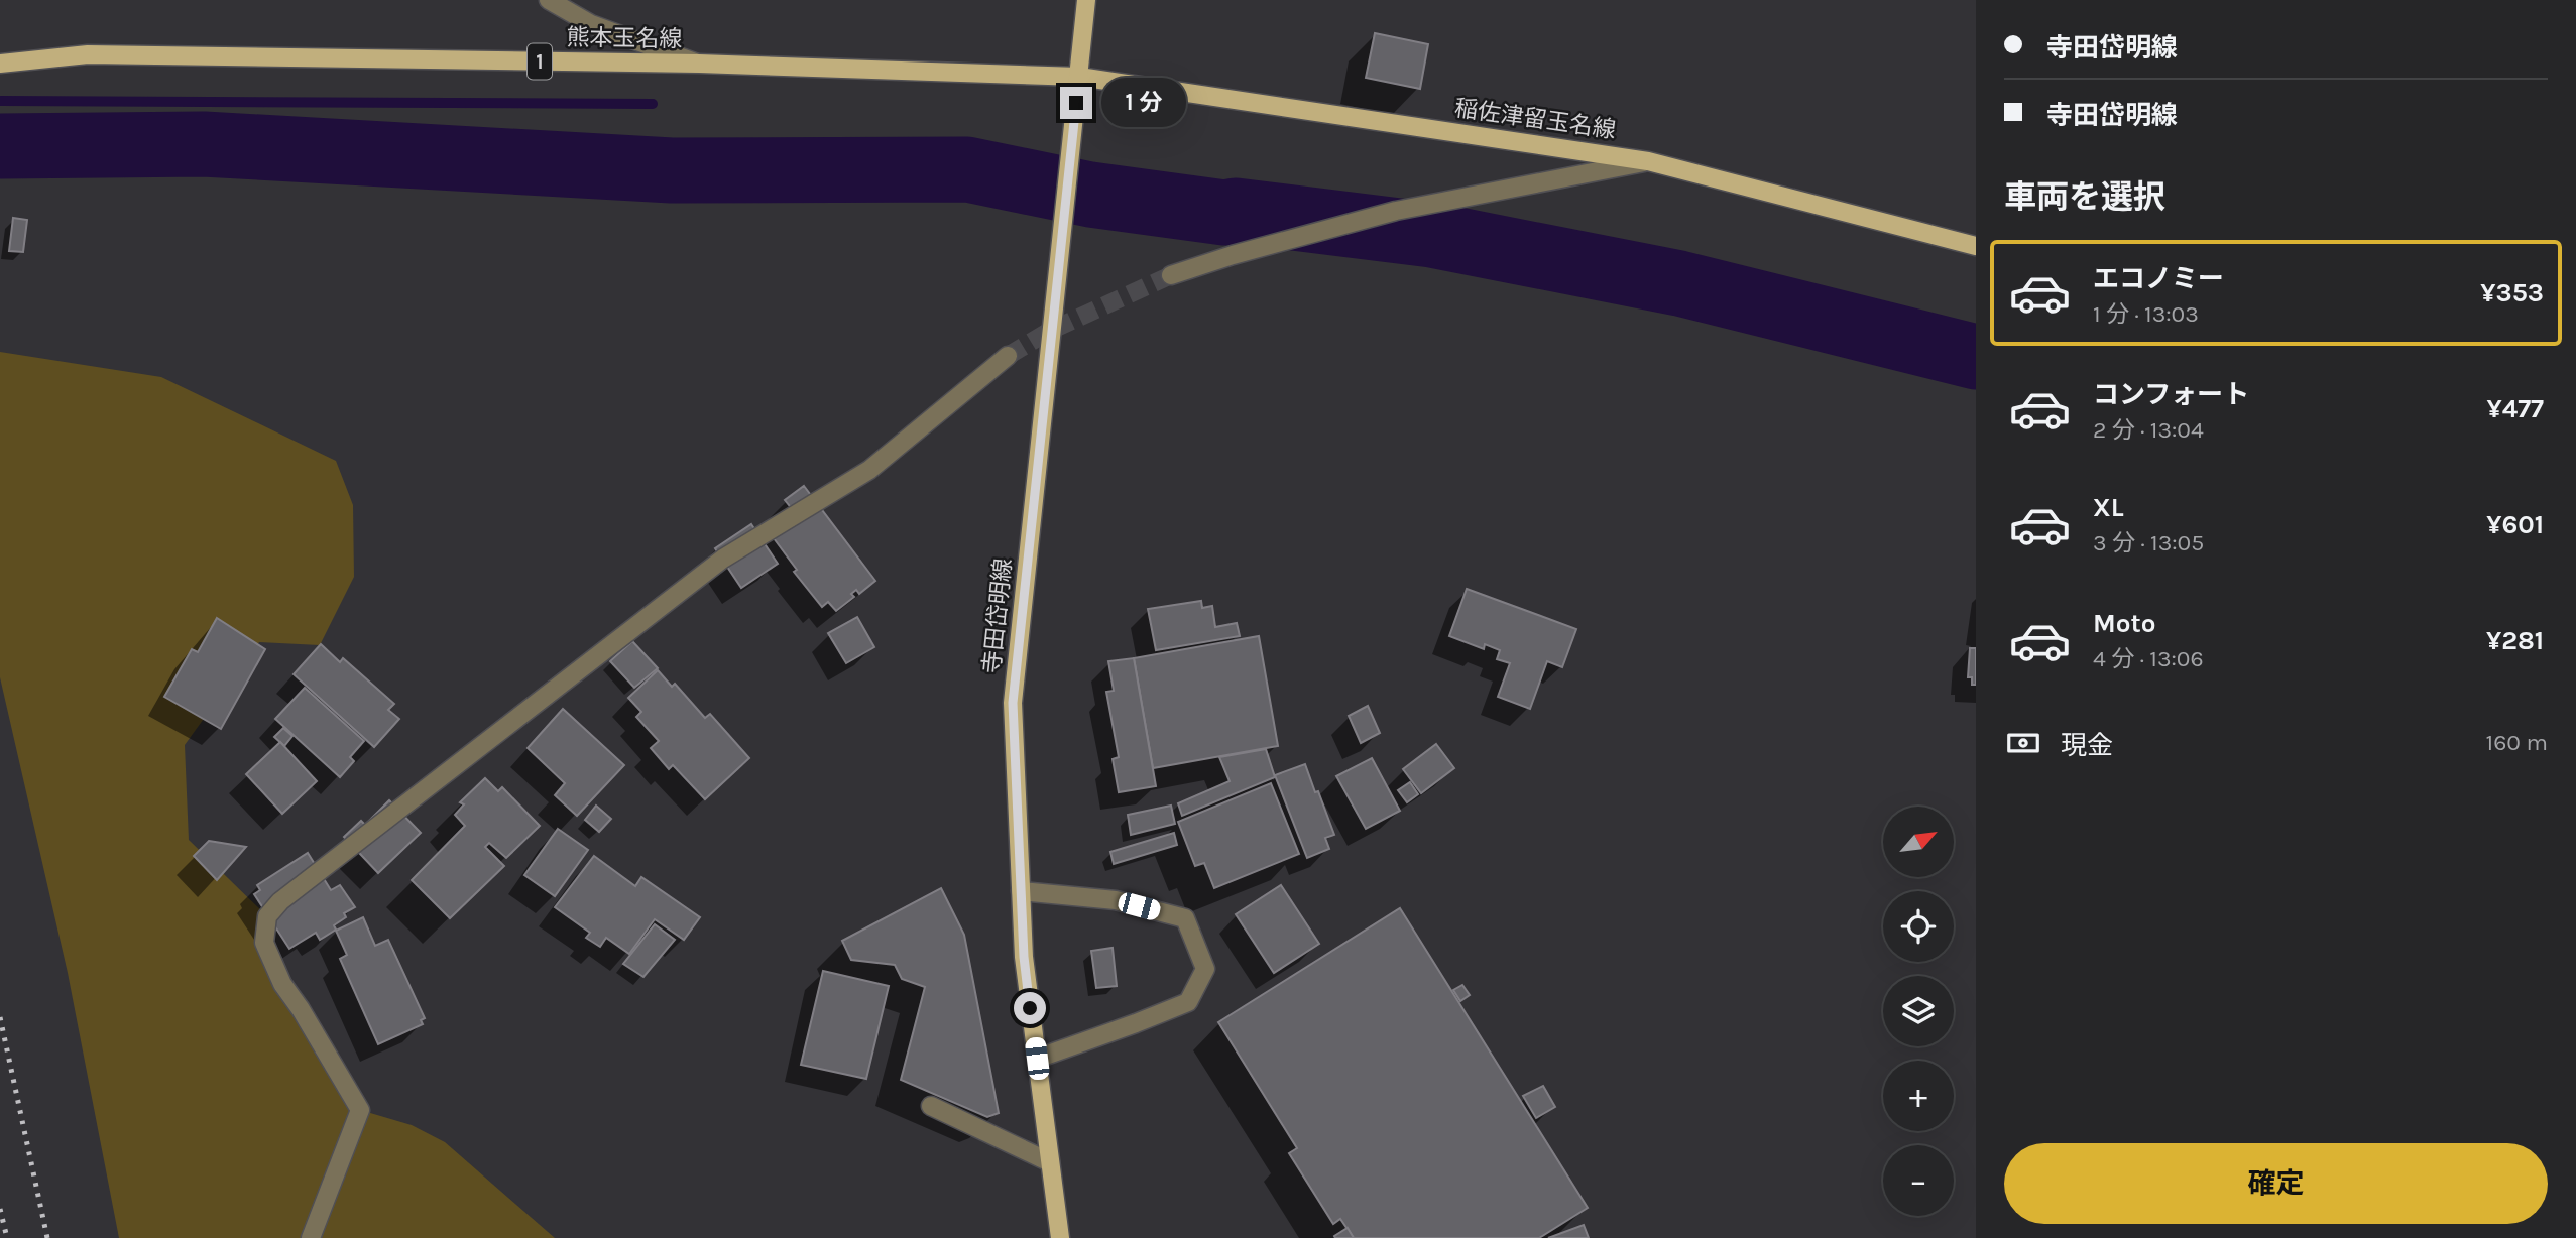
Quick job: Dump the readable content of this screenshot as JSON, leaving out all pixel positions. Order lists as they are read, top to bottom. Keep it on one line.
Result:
{"streets":{"main road":["熊本玉名線","1","稲佐津留玉名線","寺田岱明線"]},"crossings":[["熊本玉名線","稲佐津留玉名線"],["熊本玉名線","寺田岱明線"],["稲佐津留玉名線","寺田岱明線"]],"north":"top right","page":{"banner":["寺田岱明線","寺田岱明線"],"bubble":"1 分","heading":"車両を選択","list":[{"name":"エコノミー","note":"1 分 · 13:03","value":"¥353"},{"name":"コンフォート","note":"2 分 · 13:04","value":"¥477"},{"name":"XL","note":"3 分 · 13:05","value":"¥601"},{"name":"Moto","note":"4 分 · 13:06","value":"¥281"}],"pay":["現金","160 m"],"map_buttons":["+","−"],"buttons":"確定"}}
